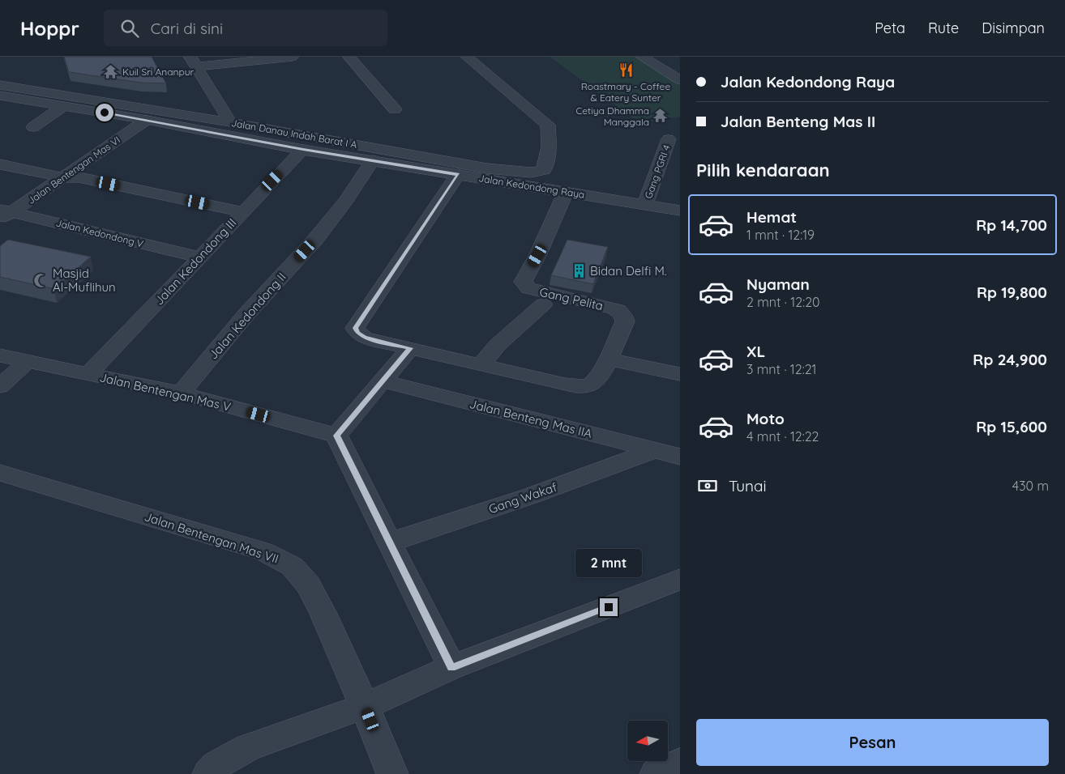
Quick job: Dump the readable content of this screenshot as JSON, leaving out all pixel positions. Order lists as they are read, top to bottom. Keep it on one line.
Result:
{"streets":{"street":["Jalan Danau Indah Barat I A","Jalan Bentengan Mas VI","Gang PGRI 4","Jalan Kedondong Raya","Jalan Kedondong V","Jalan Kedondong III","Gang Pelita","Jalan Kedondong II","Jalan Bentengan Mas V","Jalan Benteng Mas IIA","Gang Wakaf","Jalan Bentengan Mas VII"]},"crossings":[["Jalan Bentengan Mas VI","Jalan Kedondong Raya"],["Jalan Bentengan Mas VI","Jalan Kedondong V"],["Gang PGRI 4","Jalan Kedondong Raya"],["Jalan Kedondong Raya","Jalan Kedondong III"],["Jalan Kedondong Raya","Gang Pelita"],["Jalan Kedondong Raya","Jalan Kedondong II"],["Jalan Kedondong V","Jalan Kedondong III"],["Jalan Kedondong III","Jalan Bentengan Mas V"],["Jalan Kedondong II","Jalan Bentengan Mas V"],["Jalan Benteng Mas IIA","Gang Wakaf"]],"places":{"restaurant":["Roastmary - Coffee & Eatery Sunter"],"temple":["Kuil Sri Ananpur","Cetiya Dhamma Manggala"],"building":["Bidan Delfi M."],"mosque":["Masjid Al-Muflihun"]},"north":"left","page":{"header":"Hoppr","search":"Cari di sini","nav":["Peta","Rute","Disimpan"],"banner":["Jalan Kedondong Raya","Jalan Benteng Mas II"],"heading":"Pilih kendaraan","list":[{"name":"Hemat","note":"1 mnt · 12:19","value":"Rp 14,700"},{"name":"Nyaman","note":"2 mnt · 12:20","value":"Rp 19,800"},{"name":"XL","note":"3 mnt · 12:21","value":"Rp 24,900"},{"name":"Moto","note":"4 mnt · 12:22","value":"Rp 15,600"}],"pay":["Tunai","430 m"],"bubble":"2 mnt","buttons":"Pesan"}}
